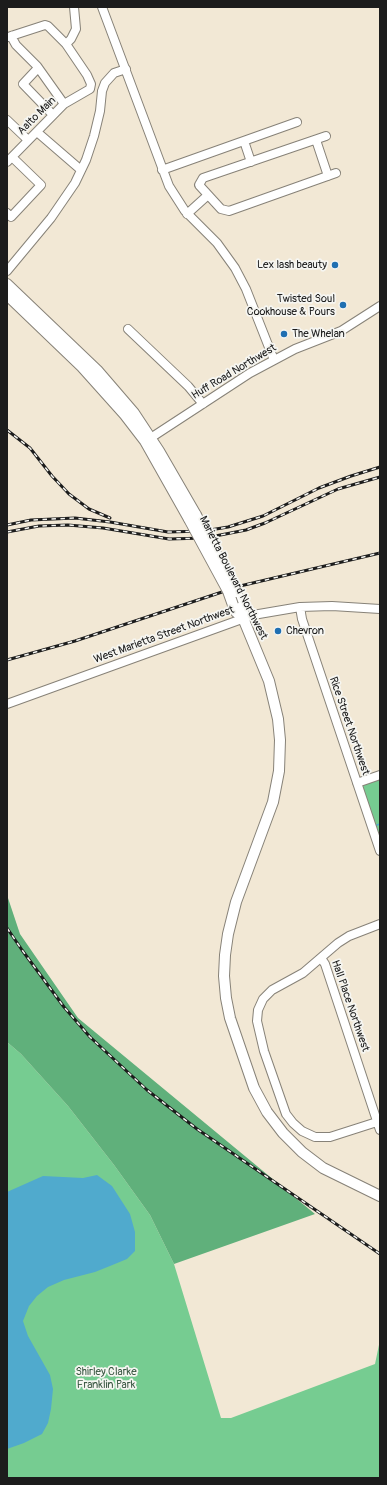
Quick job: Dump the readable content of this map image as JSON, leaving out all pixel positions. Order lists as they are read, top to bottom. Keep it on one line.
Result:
{"streets":{"main road":["Marietta Boulevard Northwest"],"street":["Aalto Main","Huff Road Northwest","West Marietta Street Northwest","Rice Street Northwest","Hall Place Northwest"]},"crossings":[["Huff Road Northwest","Marietta Boulevard Northwest"],["Marietta Boulevard Northwest","West Marietta Street Northwest"],["West Marietta Street Northwest","Rice Street Northwest"]],"parks":["Shirley Clarke Franklin Park"],"places":["Lex lash beauty","Twisted Soul Cookhouse & Pours","The Whelan","Chevron"]}
